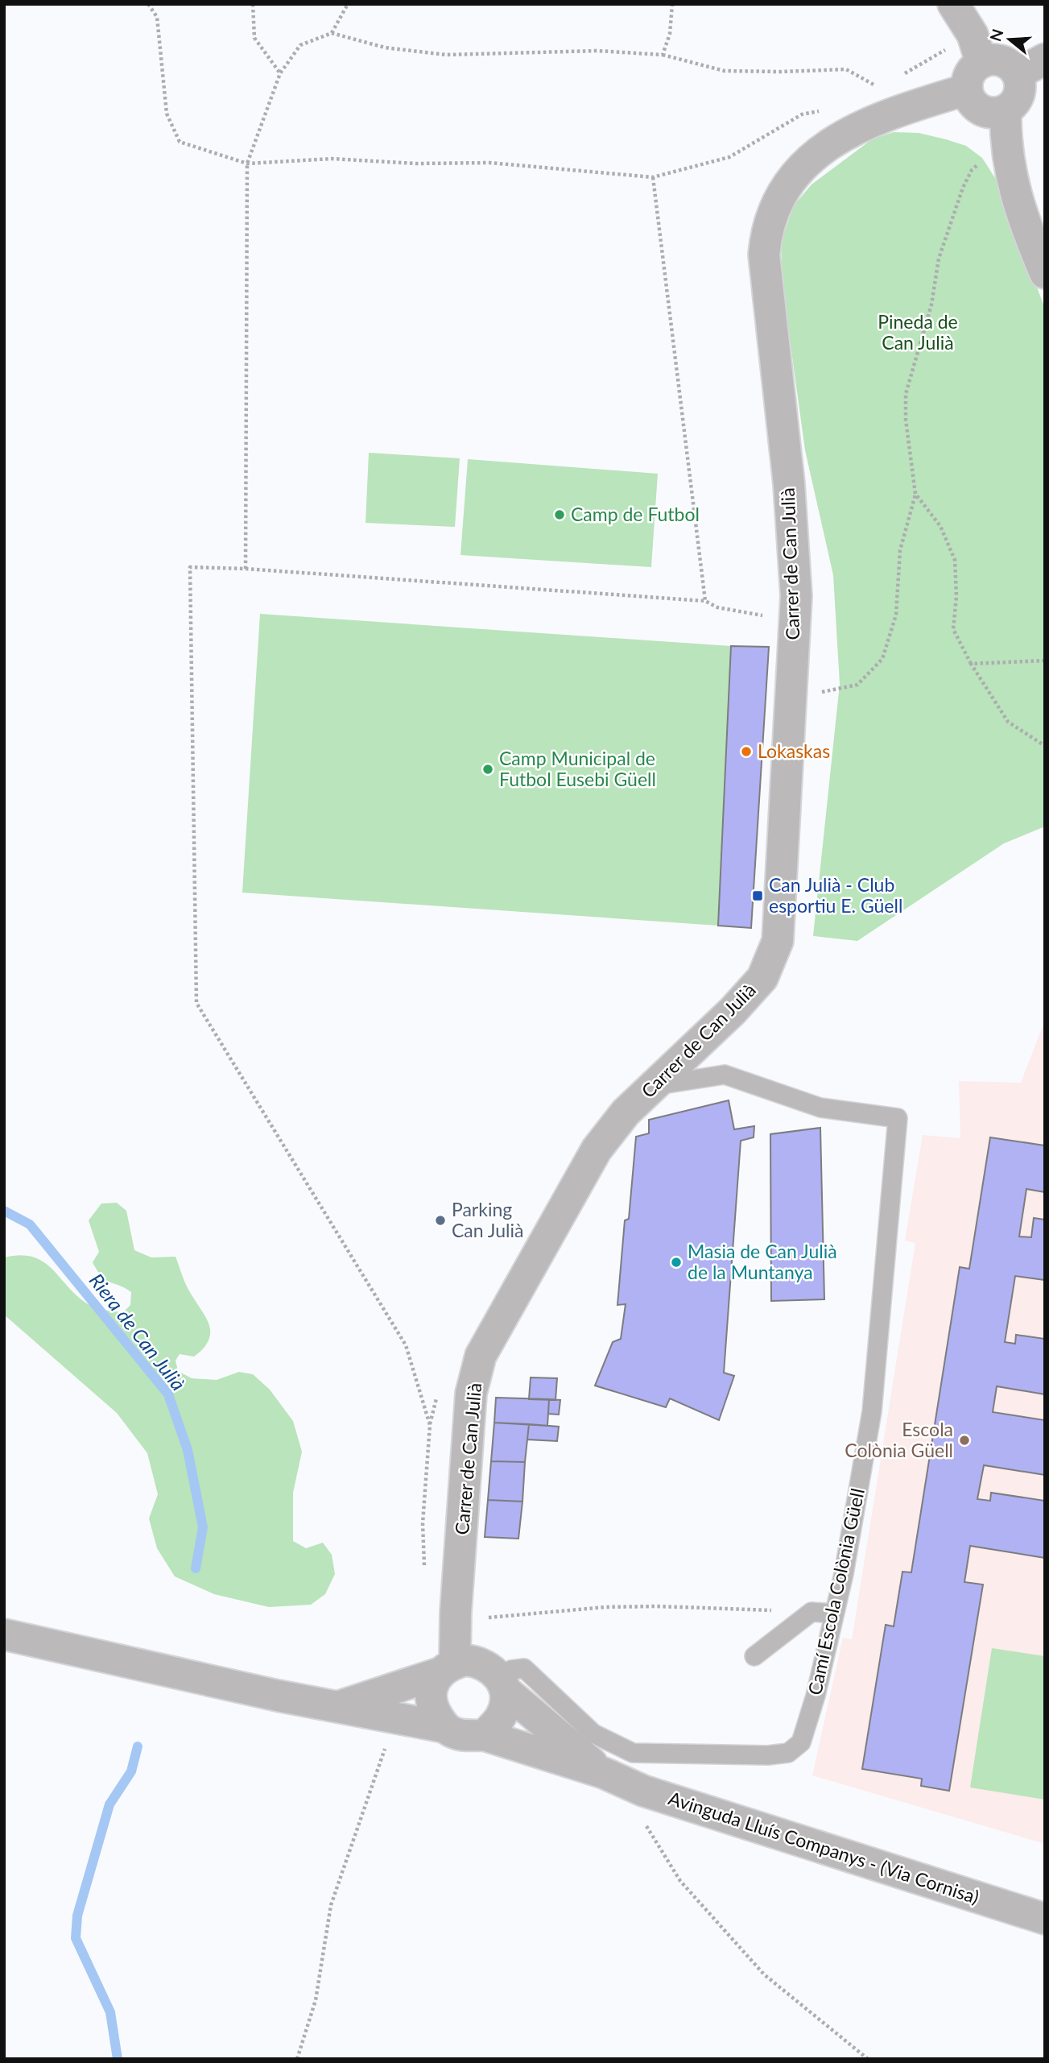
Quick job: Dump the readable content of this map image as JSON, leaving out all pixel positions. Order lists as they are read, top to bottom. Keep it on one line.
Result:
{"streets":{"street":["Carrer de Can Julià","Avinguda Lluís Companys - (Via Cornisa)"],"lane":["Camí Escola Colònia Güell"]},"crossings":[["Carrer de Can Julià","Camí Escola Colònia Güell"],["Carrer de Can Julià","Avinguda Lluís Companys - (Via Cornisa)"],["Camí Escola Colònia Güell","Avinguda Lluís Companys - (Via Cornisa)"]],"water":["Riera de Can Julià"],"parks":["Pineda de Can Julià"],"places":{"other":["Camp de Futbol","Lokaskas","Camp Municipal de Futbol Eusebi Güell","Parking Can Julià","Masia de Can Julià de la Muntanya","Escola Colònia Güell"],"transit":["Can Julià - Club esportiu E. Güell"]},"north":"left"}
